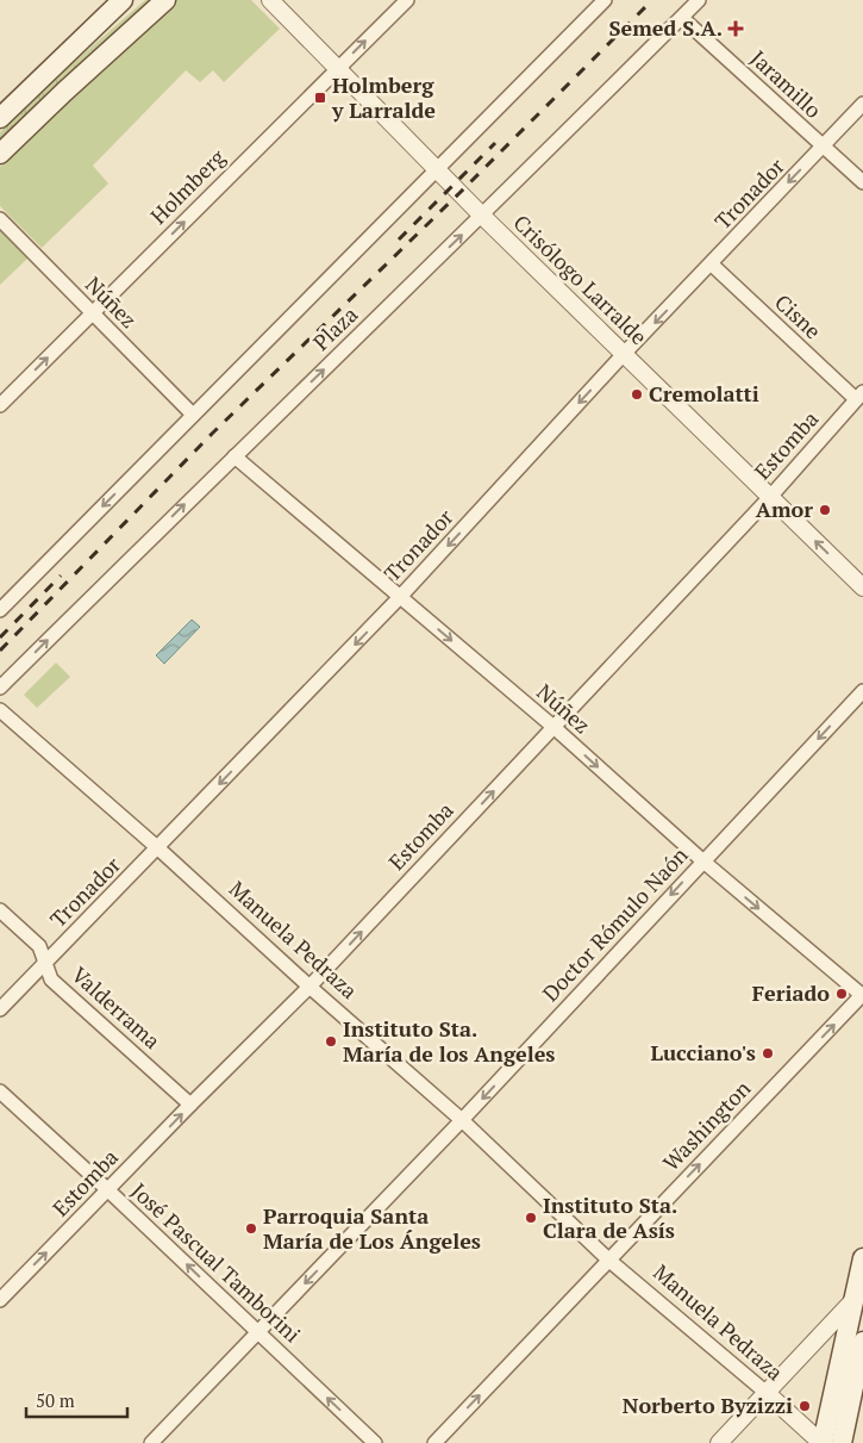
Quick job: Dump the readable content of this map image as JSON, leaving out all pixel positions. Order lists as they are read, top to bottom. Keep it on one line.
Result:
{"streets":{"street":["Jaramillo","Holmberg","Tronador","Crisólogo Larralde","Núñez","Cisne","Plaza","Estomba","Doctor Rómulo Naón","Manuela Pedraza","Valderrama","Washington","José Pascual Tamborini"]},"crossings":[["Jaramillo","Tronador"],["Jaramillo","Plaza"],["Holmberg","Crisólogo Larralde"],["Holmberg","Núñez"],["Tronador","Crisólogo Larralde"],["Tronador","Núñez"],["Tronador","Cisne"],["Tronador","Manuela Pedraza"],["Tronador","Valderrama"],["Crisólogo Larralde","Plaza"],["Crisólogo Larralde","Estomba"],["Núñez","Plaza"],["Núñez","Estomba"],["Núñez","Doctor Rómulo Naón"],["Núñez","Washington"],["Cisne","Estomba"],["Estomba","Manuela Pedraza"],["Estomba","Valderrama"],["Estomba","José Pascual Tamborini"],["Doctor Rómulo Naón","Manuela Pedraza"],["Doctor Rómulo Naón","José Pascual Tamborini"],["Manuela Pedraza","Washington"]],"one_way":["Holmberg","Tronador","Núñez","Estomba","Doctor Rómulo Naón","Washington","José Pascual Tamborini"],"places":{"health":["Semed S.A."],"transit":["Holmberg y Larralde"],"other":["Cremolatti","Amor","Feriado","Instituto Sta. María de los Angeles","Lucciano's","Instituto Sta. Clara de Asís","Parroquia Santa María de Los Ángeles","Norberto Byzizzi"]},"scale_bar":"50 m"}
